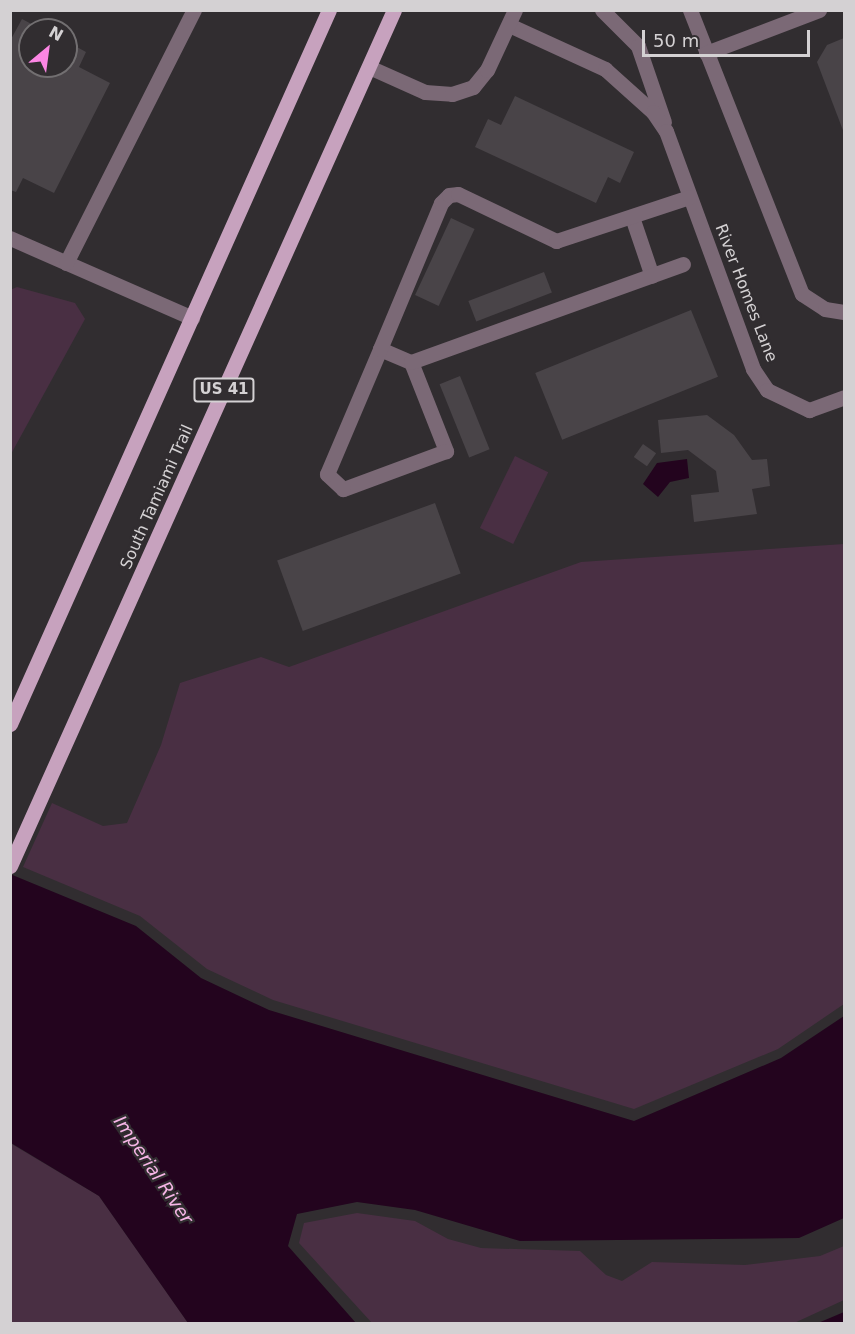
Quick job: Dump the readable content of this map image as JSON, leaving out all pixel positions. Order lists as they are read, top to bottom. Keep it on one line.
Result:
{"streets":{"main road":["US 41","South Tamiami Trail"],"street":["River Homes Lane"]},"crossings":[["River Homes Lane","South Tamiami Trail"]],"water":["Imperial River"],"scale_bar":"50 m","north":"top right"}
